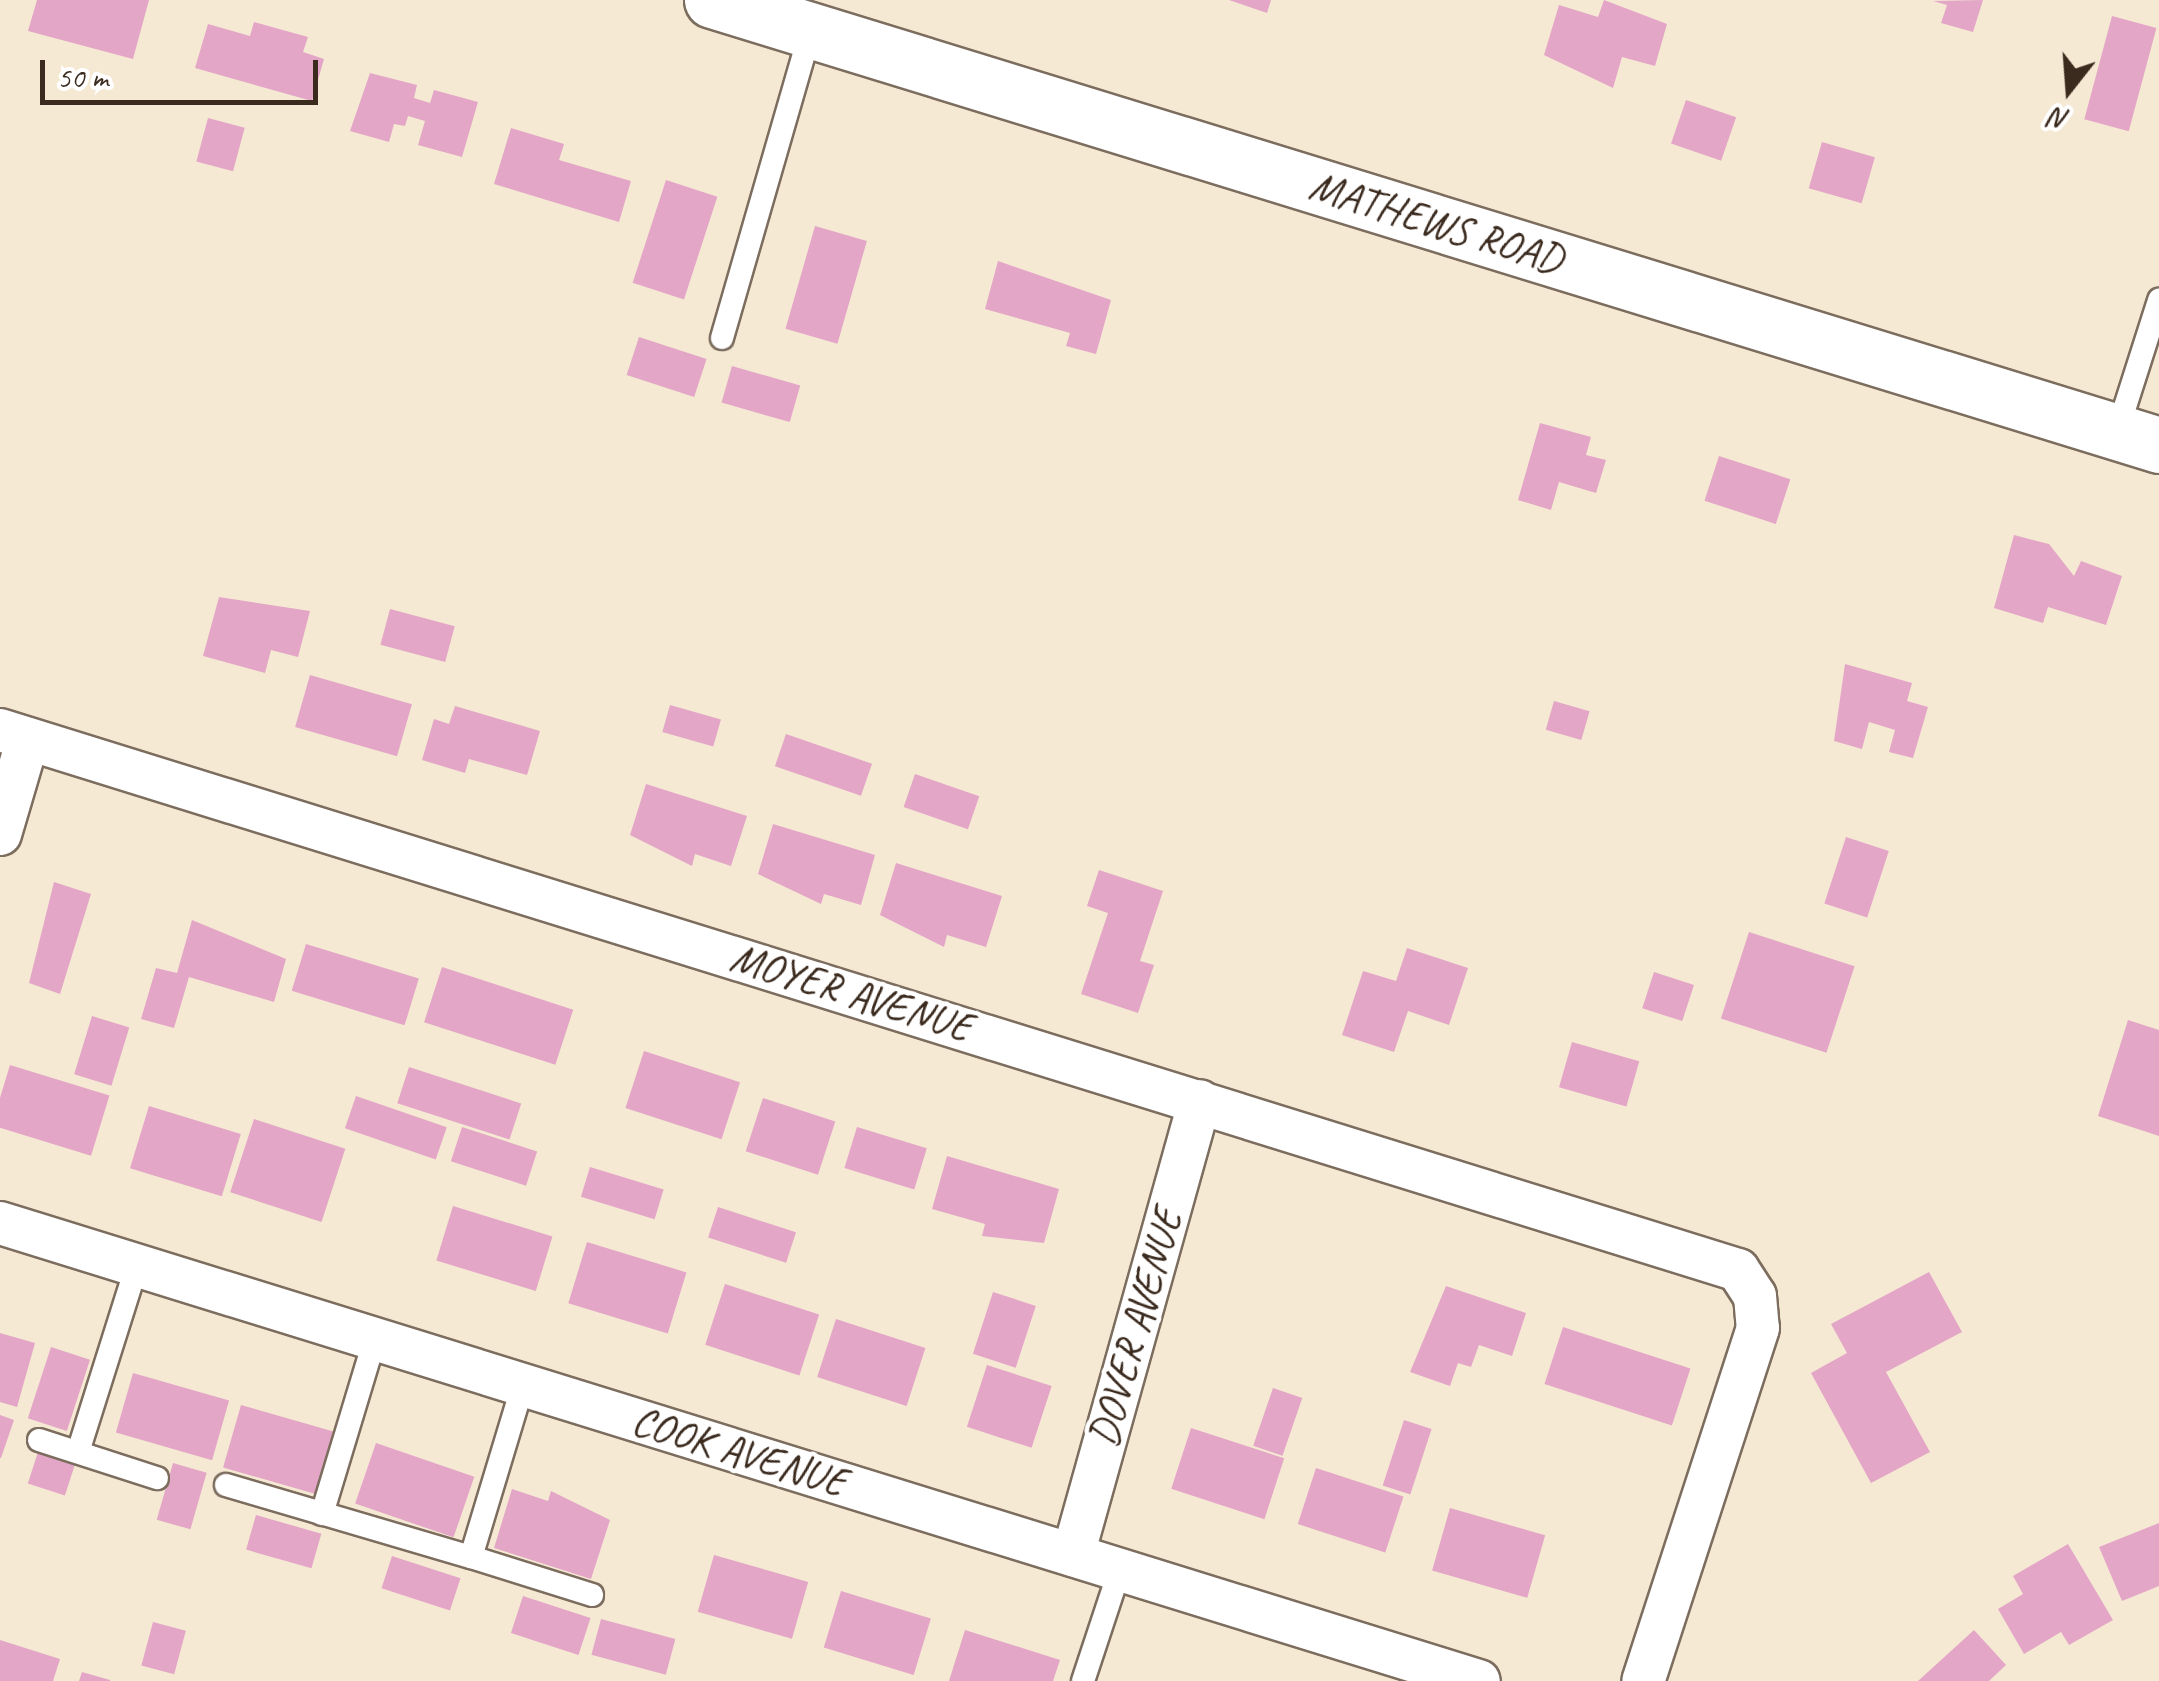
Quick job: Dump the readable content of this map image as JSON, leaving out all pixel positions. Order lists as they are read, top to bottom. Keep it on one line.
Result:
{"streets":{"street":["MATHEWS ROAD","MOYER AVENUE","DOVER AVENUE","COOK AVENUE"]},"crossings":[["MOYER AVENUE","DOVER AVENUE"],["DOVER AVENUE","COOK AVENUE"]],"scale_bar":"50 m","north":"bottom"}
